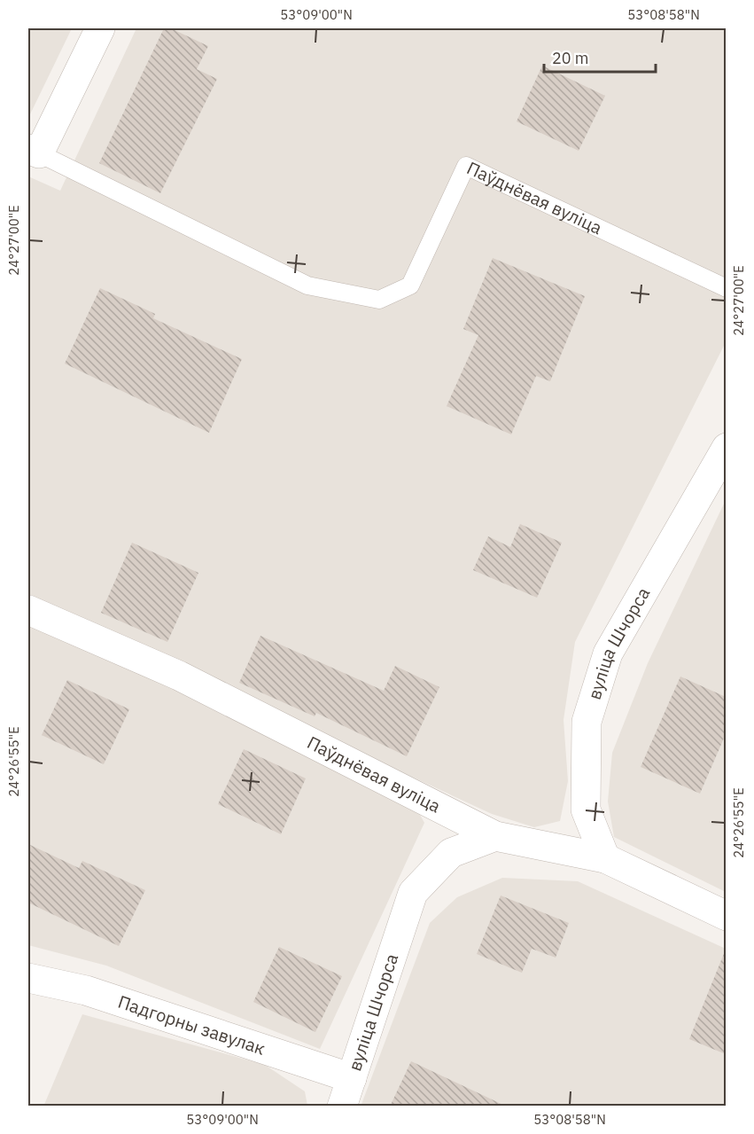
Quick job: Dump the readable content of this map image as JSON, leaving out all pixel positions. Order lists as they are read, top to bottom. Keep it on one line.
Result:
{"streets":{"street":["Паўднёвая вуліца","вуліца Шчорса","Падгорны завулак"]},"crossings":[["Паўднёвая вуліца","вуліца Шчорса"],["вуліца Шчорса","Падгорны завулак"]],"scale_bar":"20 m","coordinates":["53°09'00\"N","53°08'58\"N","24°27'00\"E","24°26'55\"E"]}
